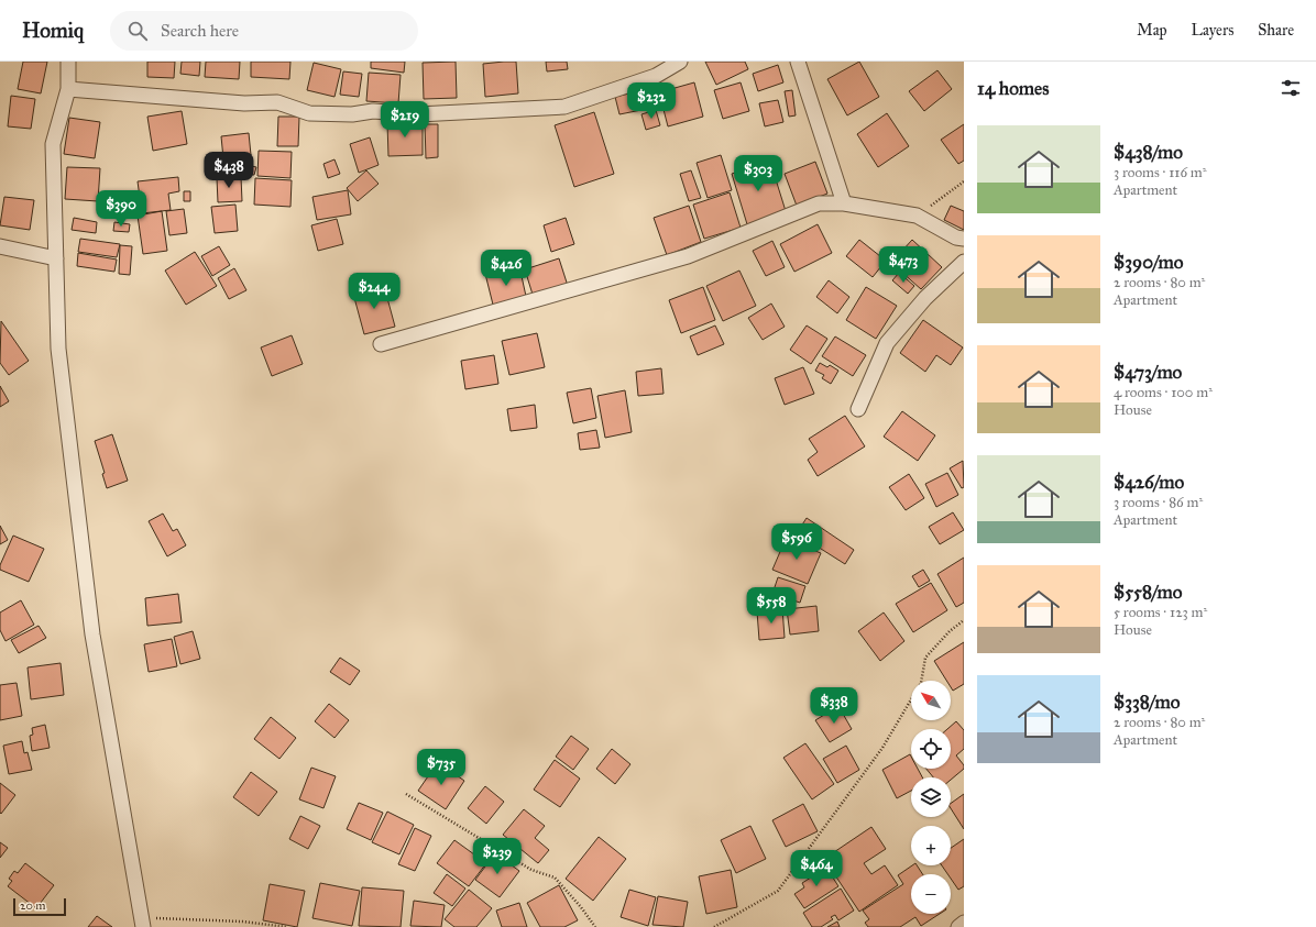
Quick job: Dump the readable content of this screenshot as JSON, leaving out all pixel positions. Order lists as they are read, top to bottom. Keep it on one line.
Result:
{"scale_bar":"20 m","north":"top left","page":{"header":"Homiq","search":"Search here","nav":["Map","Layers","Share"],"heading":"14 homes","price":["$232","$219","$438","$303","$390","$473","$426","$244","$596","$558","$338","$735","$239","$464"],"list":[{"name":"$438/mo","note":"3 rooms · 116 m² · Apartment"},{"name":"$390/mo","note":"2 rooms · 80 m² · Apartment"},{"name":"$473/mo","note":"4 rooms · 100 m² · House"},{"name":"$426/mo","note":"3 rooms · 86 m² · Apartment"},{"name":"$558/mo","note":"5 rooms · 123 m² · House"},{"name":"$338/mo","note":"2 rooms · 80 m² · Apartment"}],"map_buttons":["+","−"],"scale":"20 m"}}
